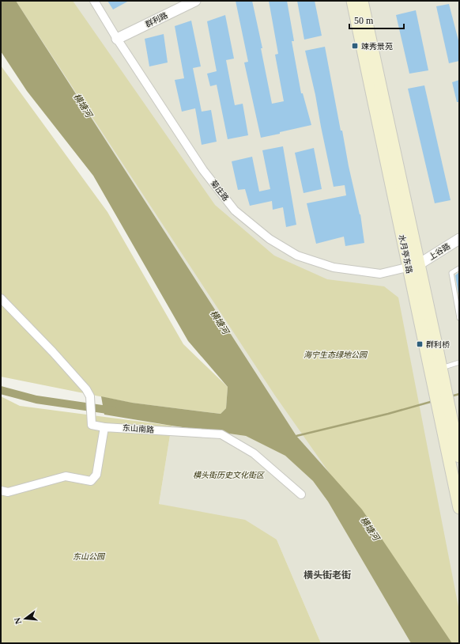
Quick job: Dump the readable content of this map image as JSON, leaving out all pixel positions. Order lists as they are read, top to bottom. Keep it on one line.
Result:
{"streets":{"main road":["水月亭东路"],"street":["群利路","菊庄路","上谷路","东山南路"]},"crossings":[["群利路","菊庄路"],["菊庄路","上谷路"],["菊庄路","水月亭东路"],["上谷路","水月亭东路"]],"districts":["横头街老街"],"water":["横塘河"],"parks":["海宁生态绿地公园","横头街历史文化街区","东山公园"],"places":{"transit":["竦秀景苑","群利桥"]},"scale_bar":"50 m","north":"left"}
